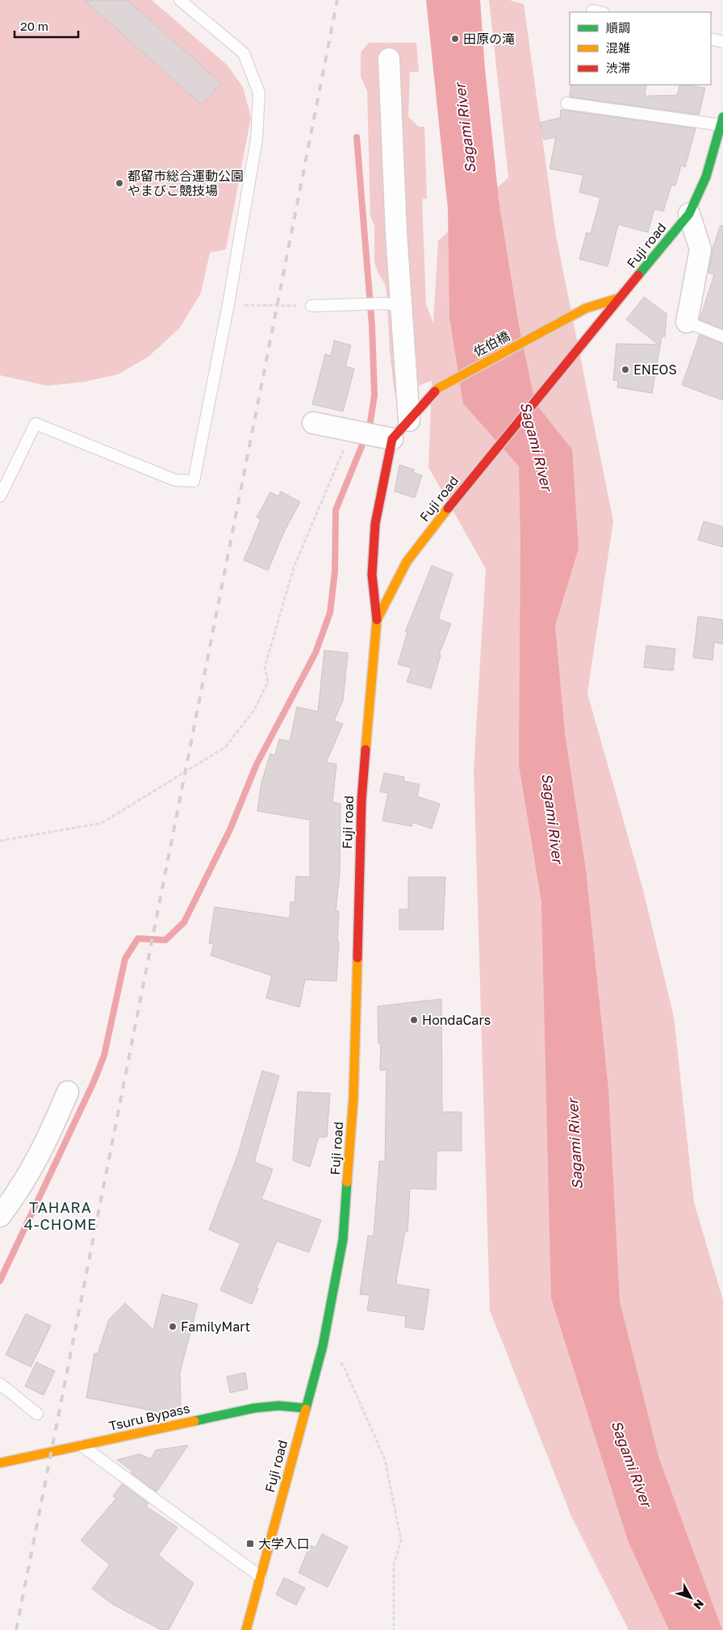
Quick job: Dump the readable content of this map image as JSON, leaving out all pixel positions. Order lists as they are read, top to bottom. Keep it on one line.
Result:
{"streets":{"main road":["Fuji road","佐伯橋","Tsuru Bypass"]},"crossings":[["Fuji road","佐伯橋"],["Fuji road","Tsuru Bypass"]],"districts":["TAHARA 4-CHOME"],"water":["Sagami River"],"places":{"other":["田原の滝","都留市総合運動公園 やまびこ競技場","ENEOS","HondaCars","FamilyMart"],"transit":["大学入口"]},"legend":["順調","混雑","渋滞"],"scale_bar":"20 m","north":"bottom right"}
